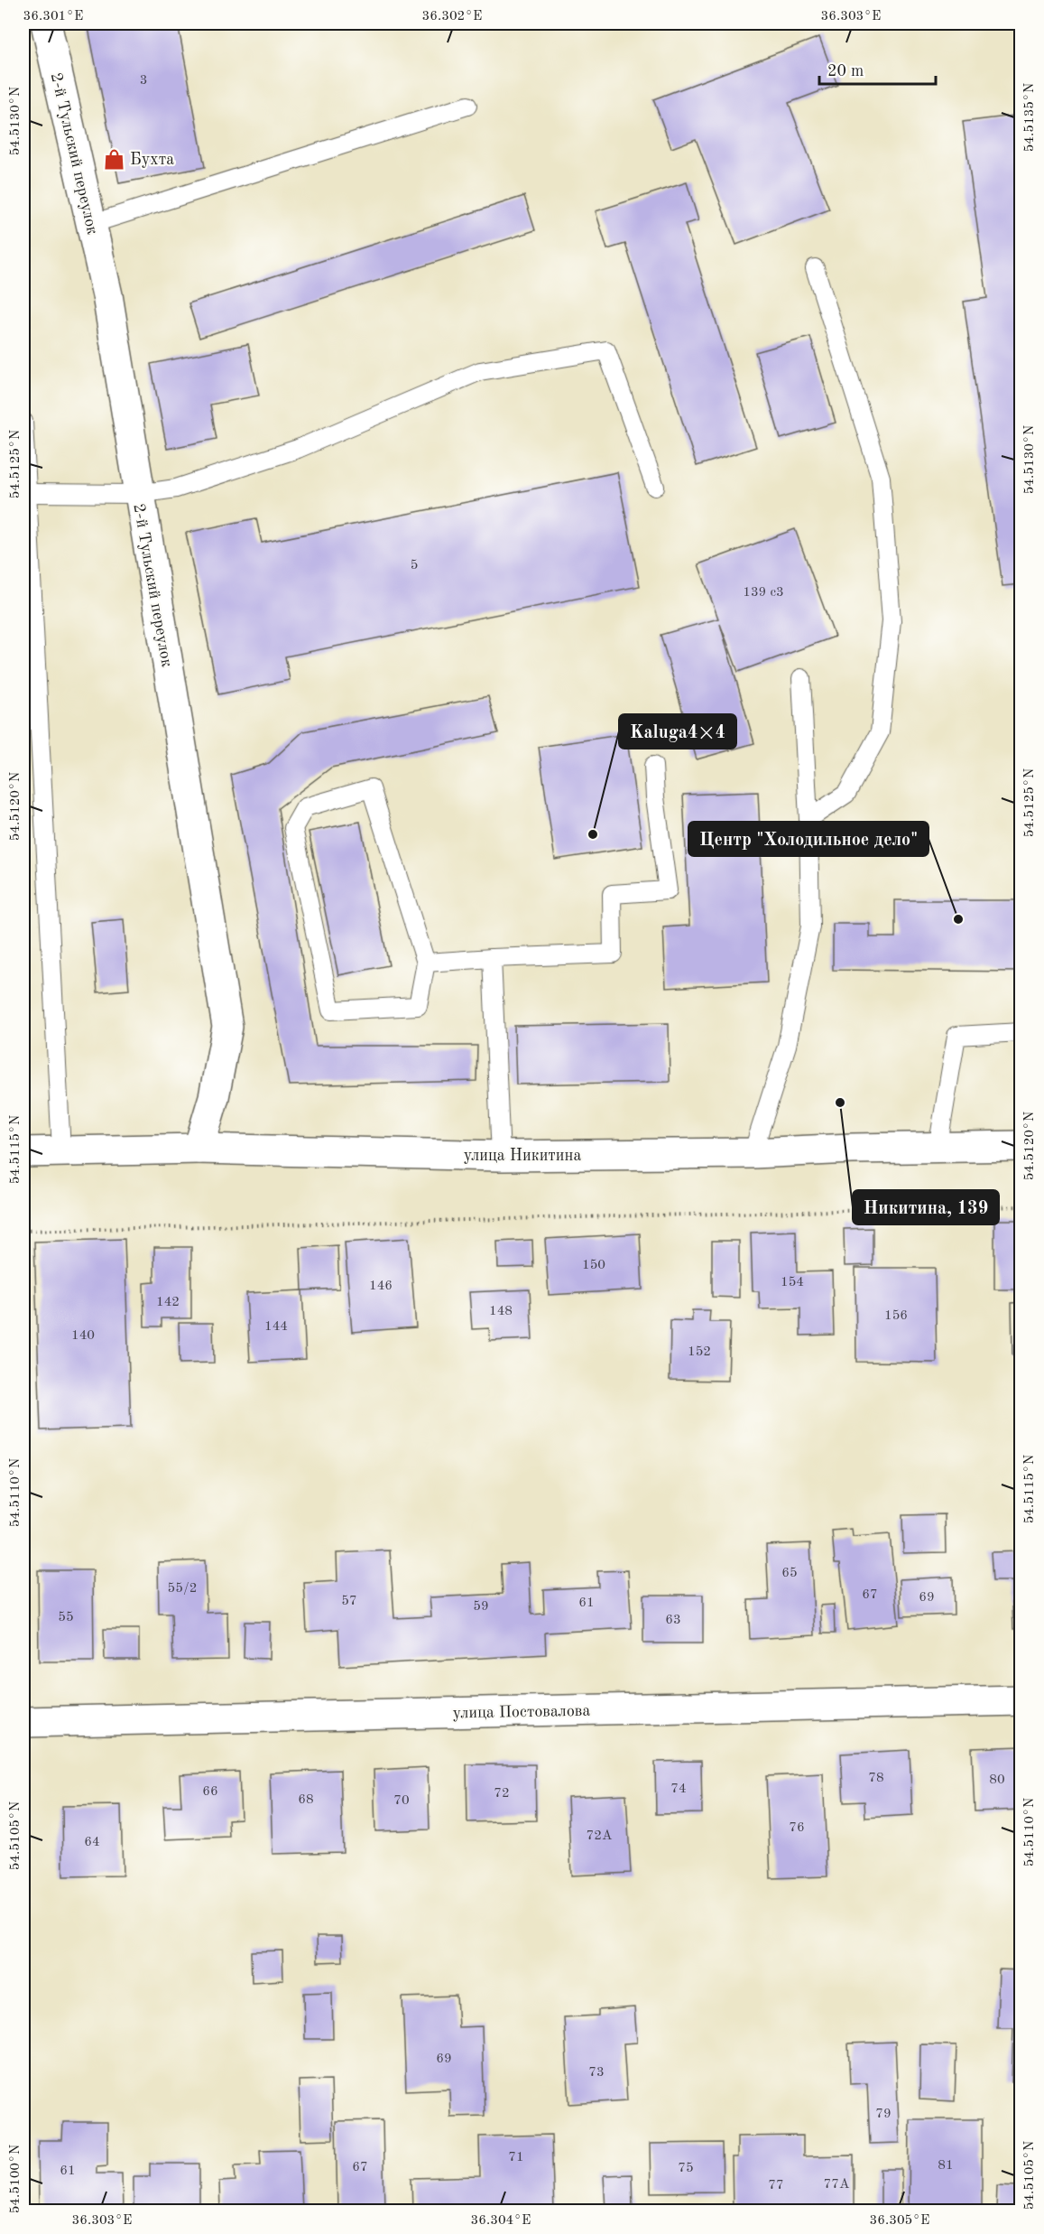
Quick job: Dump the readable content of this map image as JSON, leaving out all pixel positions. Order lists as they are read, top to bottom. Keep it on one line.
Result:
{"streets":{"street":["2-й Тульский переулок","улица Никитина","улица Постовалова"]},"crossings":[["2-й Тульский переулок","улица Никитина"]],"places":{"shop":["Бухта"],"other":["Kaluga4×4","Центр \"Холодильное дело\"","Никитина, 139"]},"house_numbers":["3","5","139 с3","150","154","146","142","148","156","144","140","152","65","55/2","67","69","57","61","59","55","63","78","80","74","66","72","68","70","76","72А","64","69","73","79","71","81","67","75","61","77А","77"],"scale_bar":"20 m","coordinates":["36.301°E","36.302°E","36.303°E","54.5135°N","54.5130°N","54.5125°N","54.5120°N","54.5115°N","54.5110°N","54.5105°N","54.5100°N","36.304°E","36.305°E"]}
